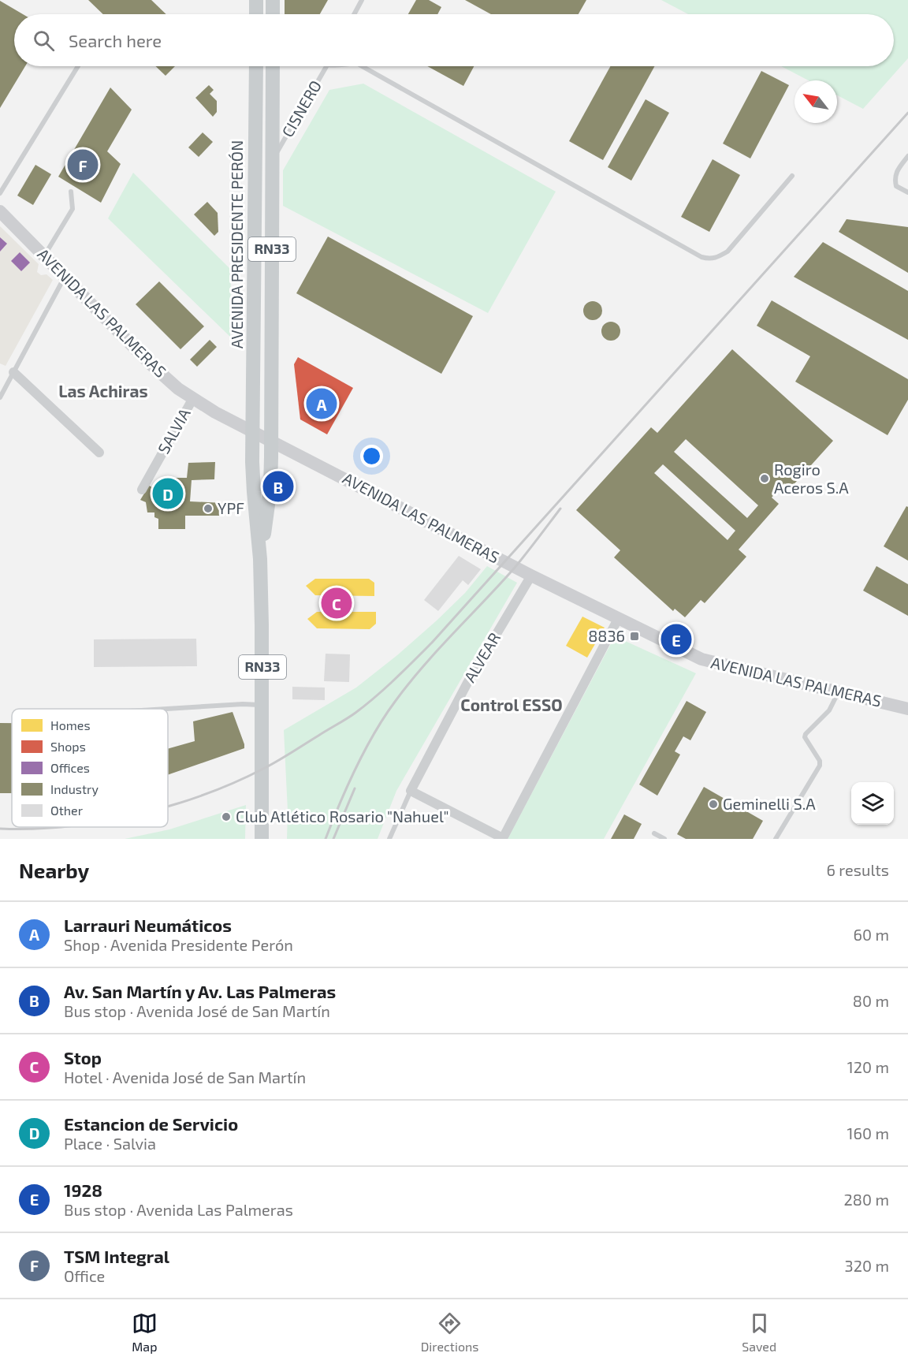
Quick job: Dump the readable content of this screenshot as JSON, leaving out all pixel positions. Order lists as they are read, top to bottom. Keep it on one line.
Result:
{"streets":{"main road":["AVENIDA PRESIDENTE PERÓN","RN33","AVENIDA LAS PALMERAS"],"street":["SALVIA","ALVEAR"],"lane":["CISNERO"]},"crossings":[["CISNERO","RN33"],["AVENIDA PRESIDENTE PERÓN","RN33"],["AVENIDA PRESIDENTE PERÓN","AVENIDA LAS PALMERAS"],["RN33","AVENIDA LAS PALMERAS"],["AVENIDA LAS PALMERAS","SALVIA"],["AVENIDA LAS PALMERAS","ALVEAR"]],"districts":["Las Achiras","Control ESSO"],"places":{"other":["Rogiro Aceros S.A","YPF","Geminelli S.A","Club Atlético Rosario \"Nahuel\""],"transit":["8836"]},"legend":["Homes","Shops","Offices","Industry","Other"],"north":"top left","page":{"search":"Search here","pins":["F","A","B","D","C","E"],"heading":["Nearby","6 results"],"list":[{"mark":"A","name":"Larrauri Neumáticos","note":"Shop · Avenida Presidente Perón","value":"60 m"},{"mark":"B","name":"Av. San Martín y Av. Las Palmeras","note":"Bus stop · Avenida José de San Martín","value":"80 m"},{"mark":"C","name":"Stop","note":"Hotel · Avenida José de San Martín","value":"120 m"},{"mark":"D","name":"Estancion de Servicio","note":"Place · Salvia","value":"160 m"},{"mark":"E","name":"1928","note":"Bus stop · Avenida Las Palmeras","value":"280 m"},{"mark":"F","name":"TSM Integral","note":"Office","value":"320 m"}],"nav":["Map","Directions","Saved"]}}
